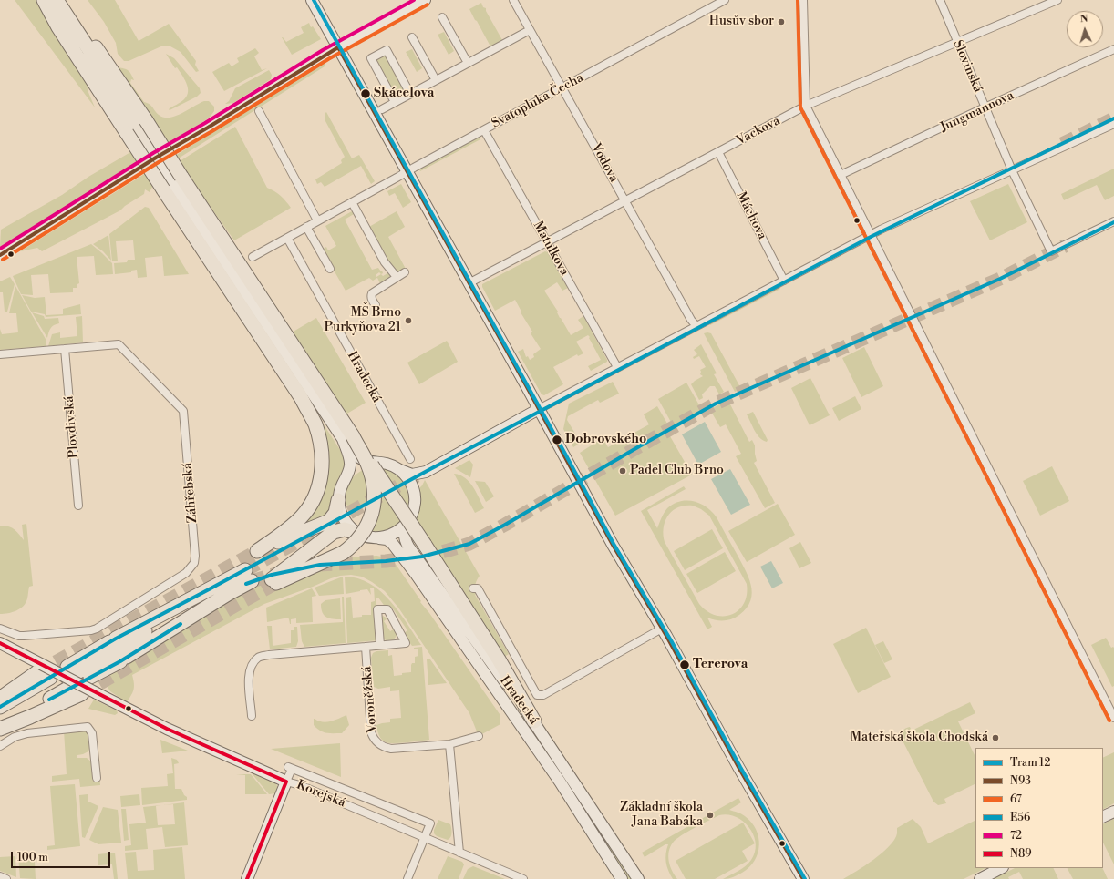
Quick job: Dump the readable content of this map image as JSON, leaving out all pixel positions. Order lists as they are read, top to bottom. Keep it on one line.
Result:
{"streets":{"street":["Slovinská","Svatopluka Čecha","Jungmannova","Vackova","Vodova","Máchova","Matulkova","Hradecká","Plovdivská","Záhřebská","Voroněžská","Korejská"]},"crossings":[["Slovinská","Jungmannova"],["Slovinská","Vackova"],["Svatopluka Čecha","Vodova"],["Svatopluka Čecha","Matulkova"],["Svatopluka Čecha","Hradecká"],["Vackova","Vodova"],["Vackova","Máchova"],["Vackova","Matulkova"],["Plovdivská","Záhřebská"]],"places":["Husův sbor","Skácelova","MŠ Brno Purkyňova 21","Dobrovského","Padel Club Brno","Tererova","Mateřská škola Chodská","Základní škola Jana Babáka"],"lines":["tram line 12","transit line 67","transit line 72","transit line N93","transit line E56","transit line N89"],"legend":["Tram 12","N93","67","E56","72","N89"],"scale_bar":"100 m","north":"top"}
